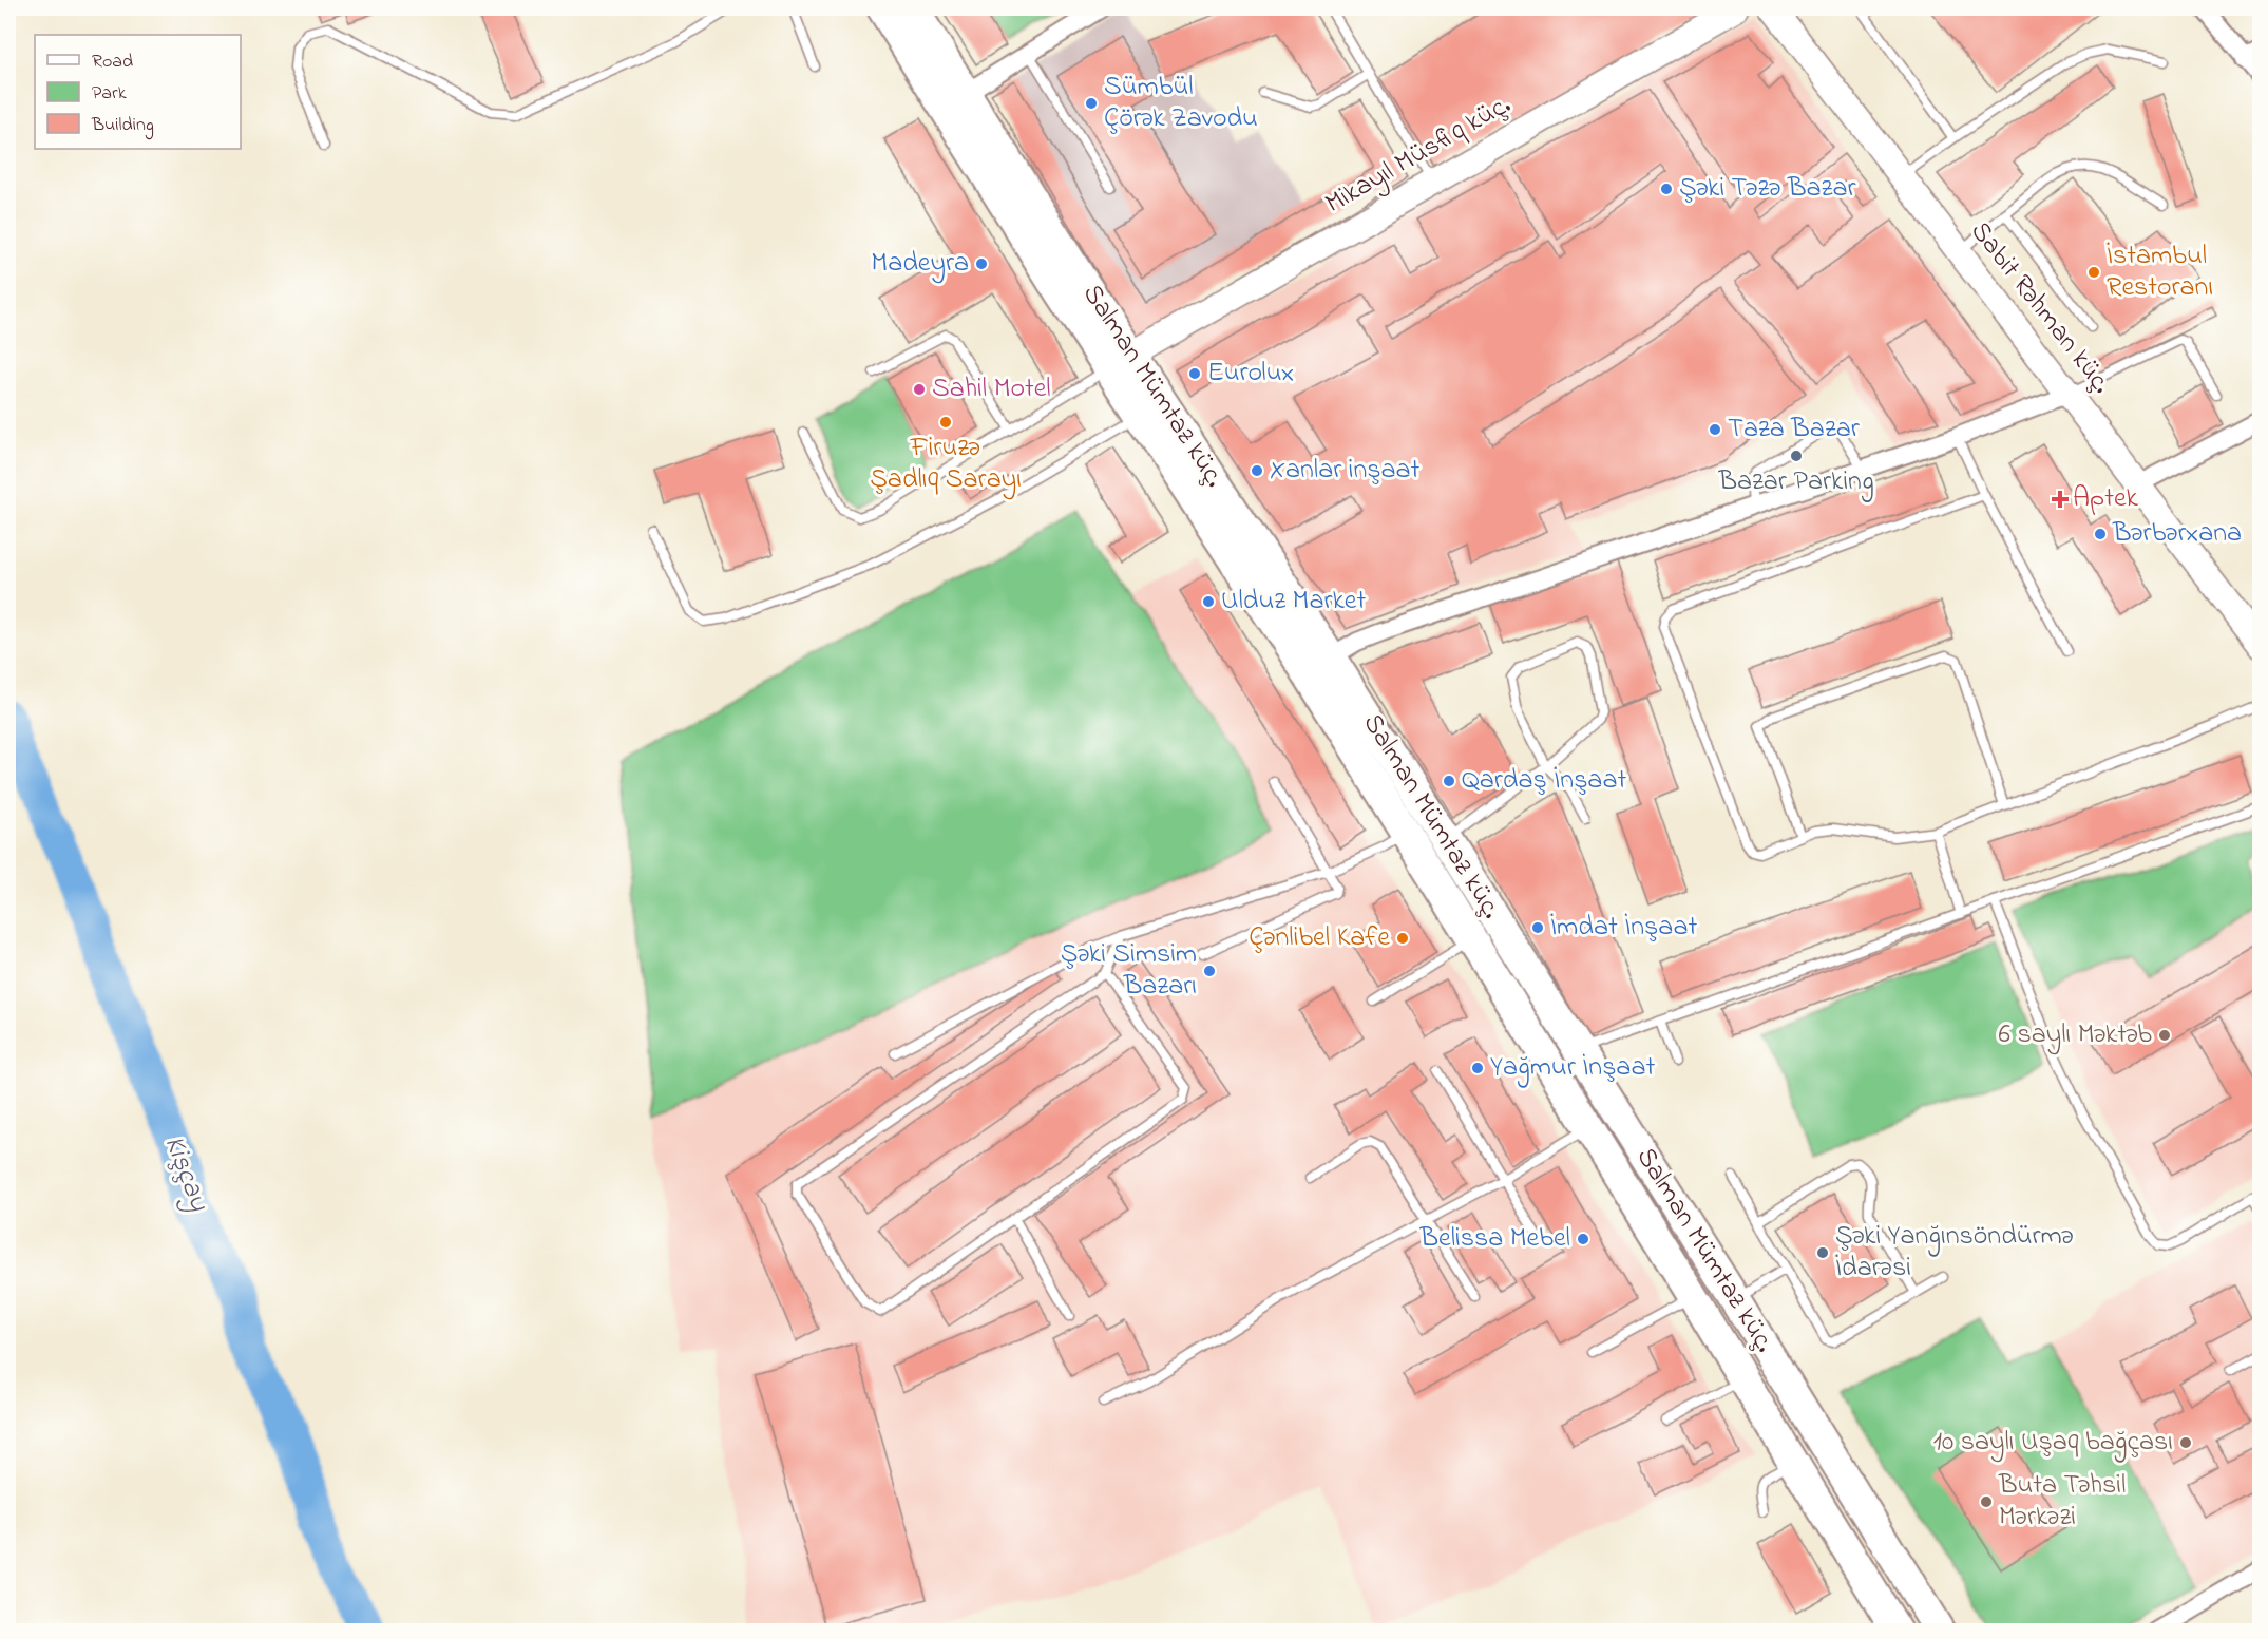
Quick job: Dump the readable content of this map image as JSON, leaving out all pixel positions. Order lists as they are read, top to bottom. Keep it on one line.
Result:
{"streets":{"highway":["Salman Mümtaz küç."],"main road":["Mikayıl Müsfiq küç.","Sabit Rəhman küç."]},"crossings":[["Mikayıl Müsfiq küç.","Salman Mümtaz küç."]],"water":["Kişçay"],"places":{"other":["Sümbül Çörək Zavodu","Şəki Təzə Bazar","Madeyra","İstambul Restoranı","Eurolux","Sahil Motel","Firuzə Şadlıq Sarayı","Taza Bazar","Bazar Parking","Xanlar inşaat","Bərbərxana","Ulduz Market","Qardaş İnşaat","İmdat İnşaat","Çənlibel Kafe","Şəki Simsim Bazarı","6 saylı Məktəb","Yağmur İnşaat","Belissa Mebel","Şəki Yanğınsöndürmə İdarəsi","10 saylı Uşaq bağçası","Buta Təhsil Mərkəzi"],"health":["Aptek"]},"legend":["Road","Park","Building"]}
